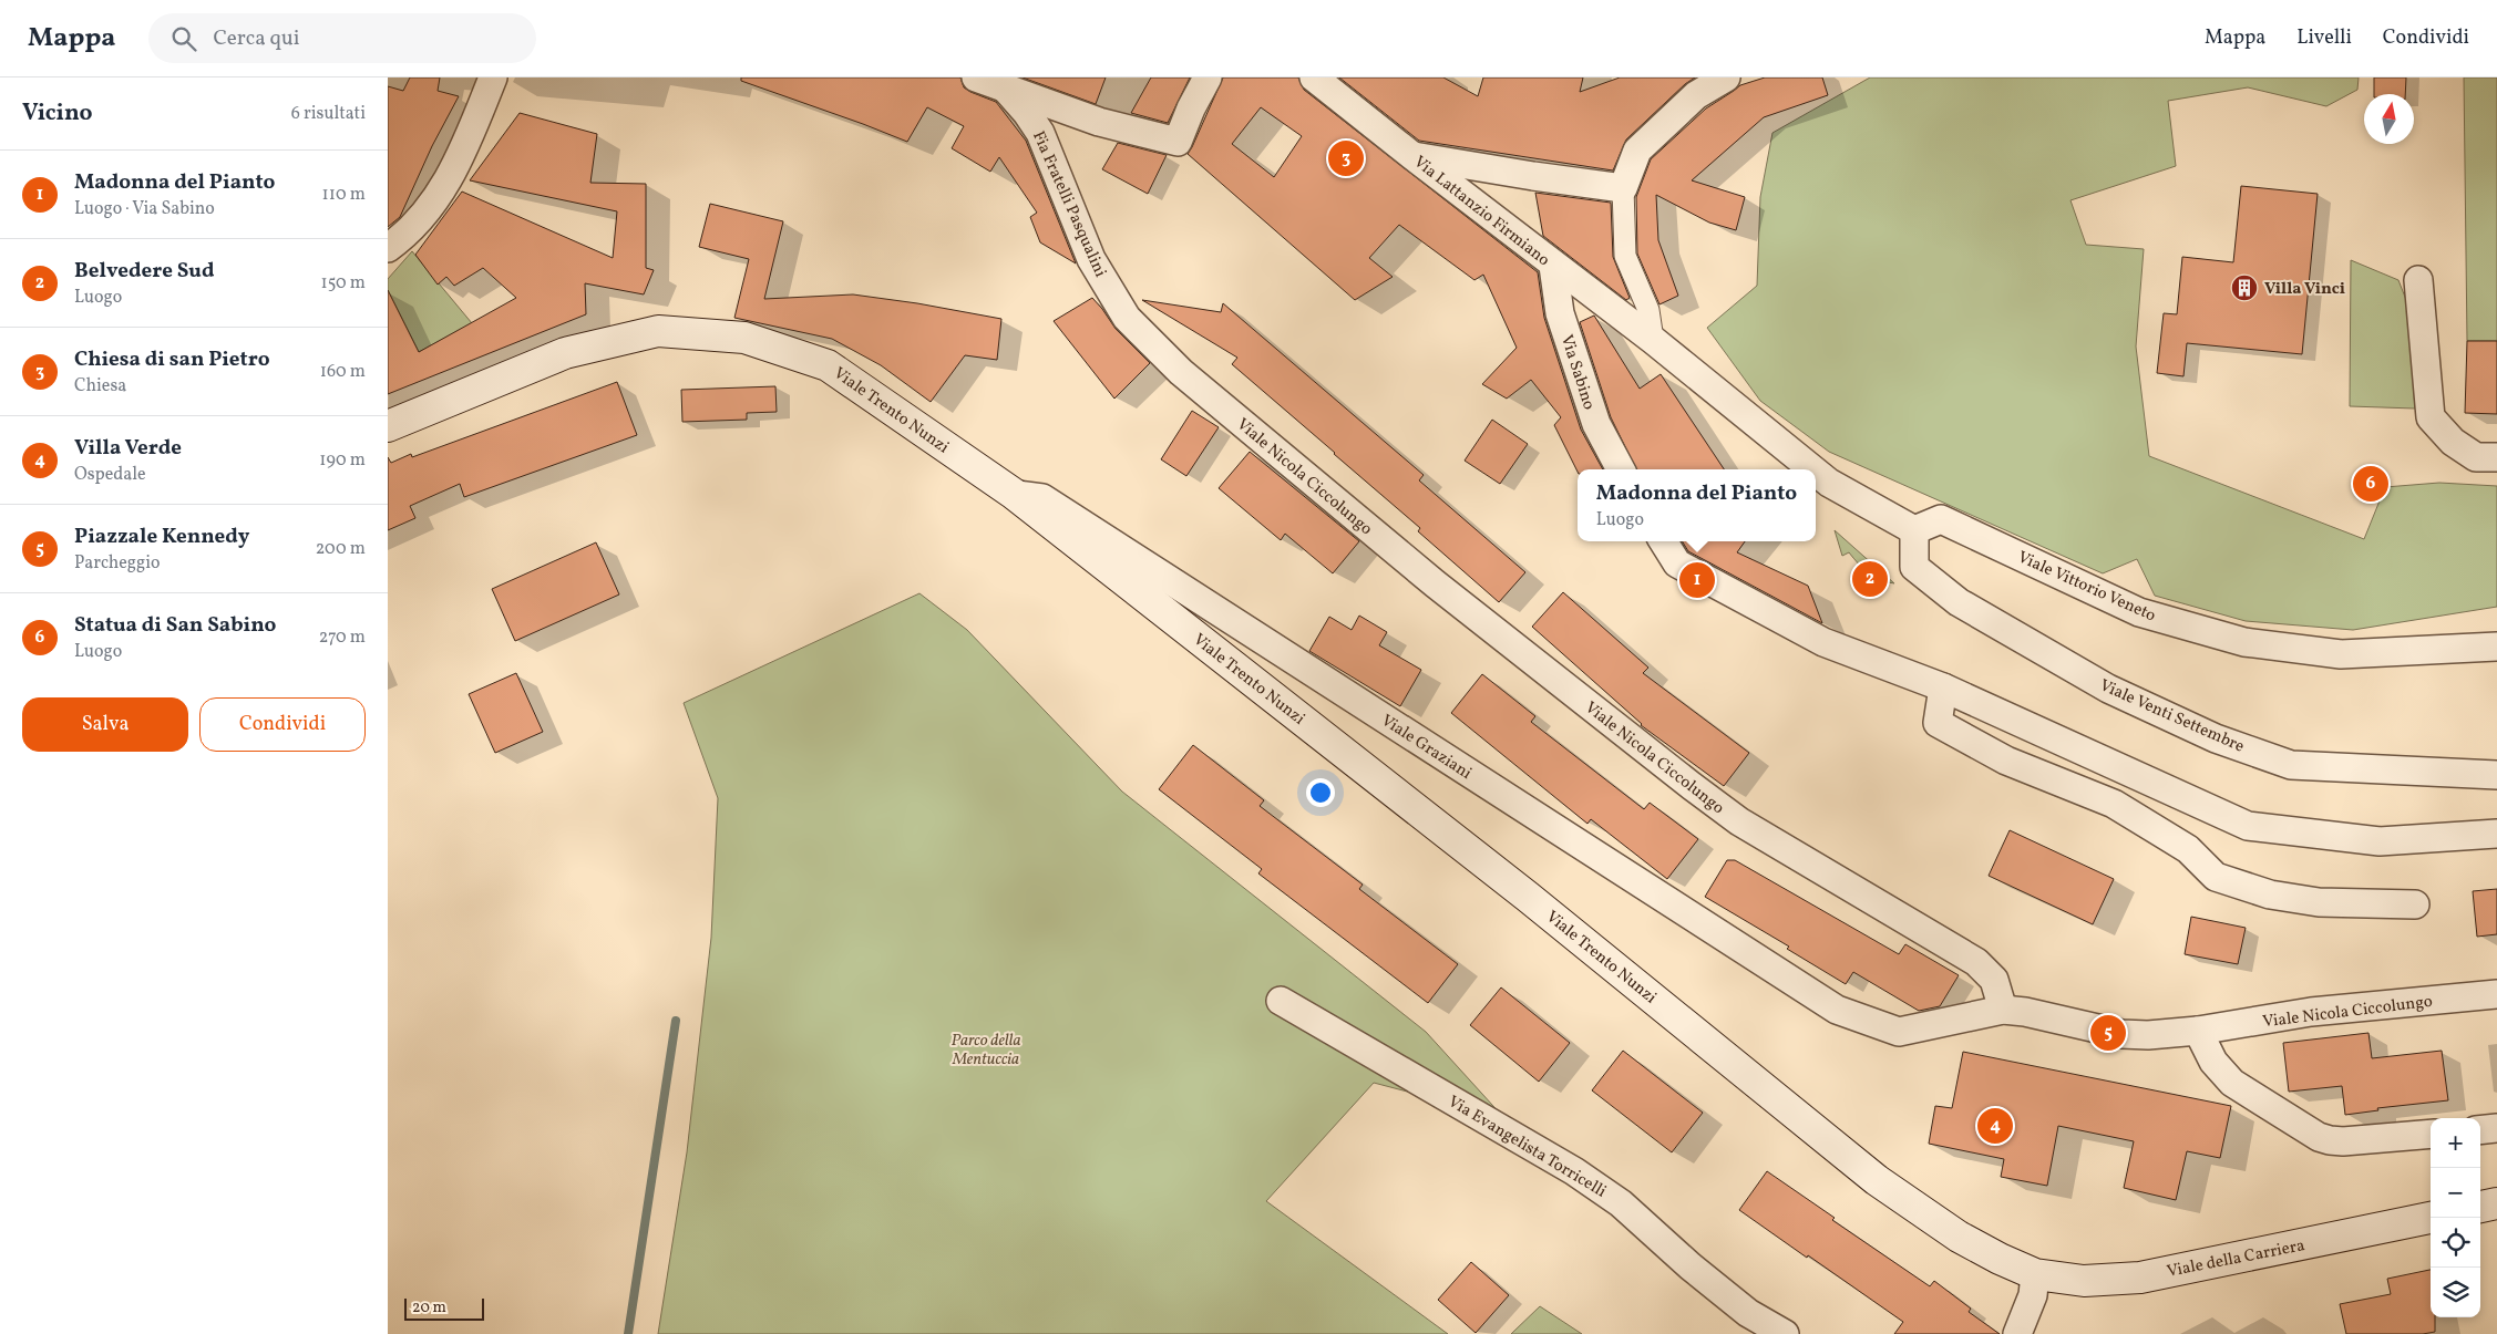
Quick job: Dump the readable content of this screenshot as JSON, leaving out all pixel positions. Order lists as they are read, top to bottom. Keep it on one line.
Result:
{"streets":{"main road":["Viale Trento Nunzi","Viale della Carriera"],"street":["Fia Fratelli Pasqualini","Via Lattanzio Firmiano","Via Sabino","Viale Nicola Ciccolungo","Viale Vittorio Veneto","Viale Venti Settembre","Viale Graziani","Via Evangelista Torricelli"]},"crossings":[["Fia Fratelli Pasqualini","Viale Nicola Ciccolungo"],["Via Lattanzio Firmiano","Via Sabino"],["Via Lattanzio Firmiano","Viale Vittorio Veneto"],["Via Lattanzio Firmiano","Viale Venti Settembre"],["Viale Trento Nunzi","Viale Graziani"],["Viale Trento Nunzi","Viale della Carriera"],["Viale Nicola Ciccolungo","Viale Graziani"],["Viale Vittorio Veneto","Viale Venti Settembre"]],"parks":["Parco della Mentuccia"],"places":{"building":["Villa Vinci"]},"scale_bar":"20 m","north":"top","page":{"header":"Mappa","search":"Cerca qui","nav":["Mappa","Livelli","Condividi"],"heading":["Vicino","6 risultati"],"pins":["3","6","2","1","5","4"],"list":[{"mark":"1","name":"Madonna del Pianto","note":"Luogo · Via Sabino","value":"110 m"},{"mark":"2","name":"Belvedere Sud","note":"Luogo","value":"150 m"},{"mark":"3","name":"Chiesa di san Pietro","note":"Chiesa","value":"160 m"},{"mark":"4","name":"Villa Verde","note":"Ospedale","value":"190 m"},{"mark":"5","name":"Piazzale Kennedy","note":"Parcheggio","value":"200 m"},{"mark":"6","name":"Statua di San Sabino","note":"Luogo","value":"270 m"}],"popup":["Madonna del Pianto","Luogo"],"buttons":["Salva","Condividi"],"map_buttons":["+","−"],"scale":"20 m"}}
